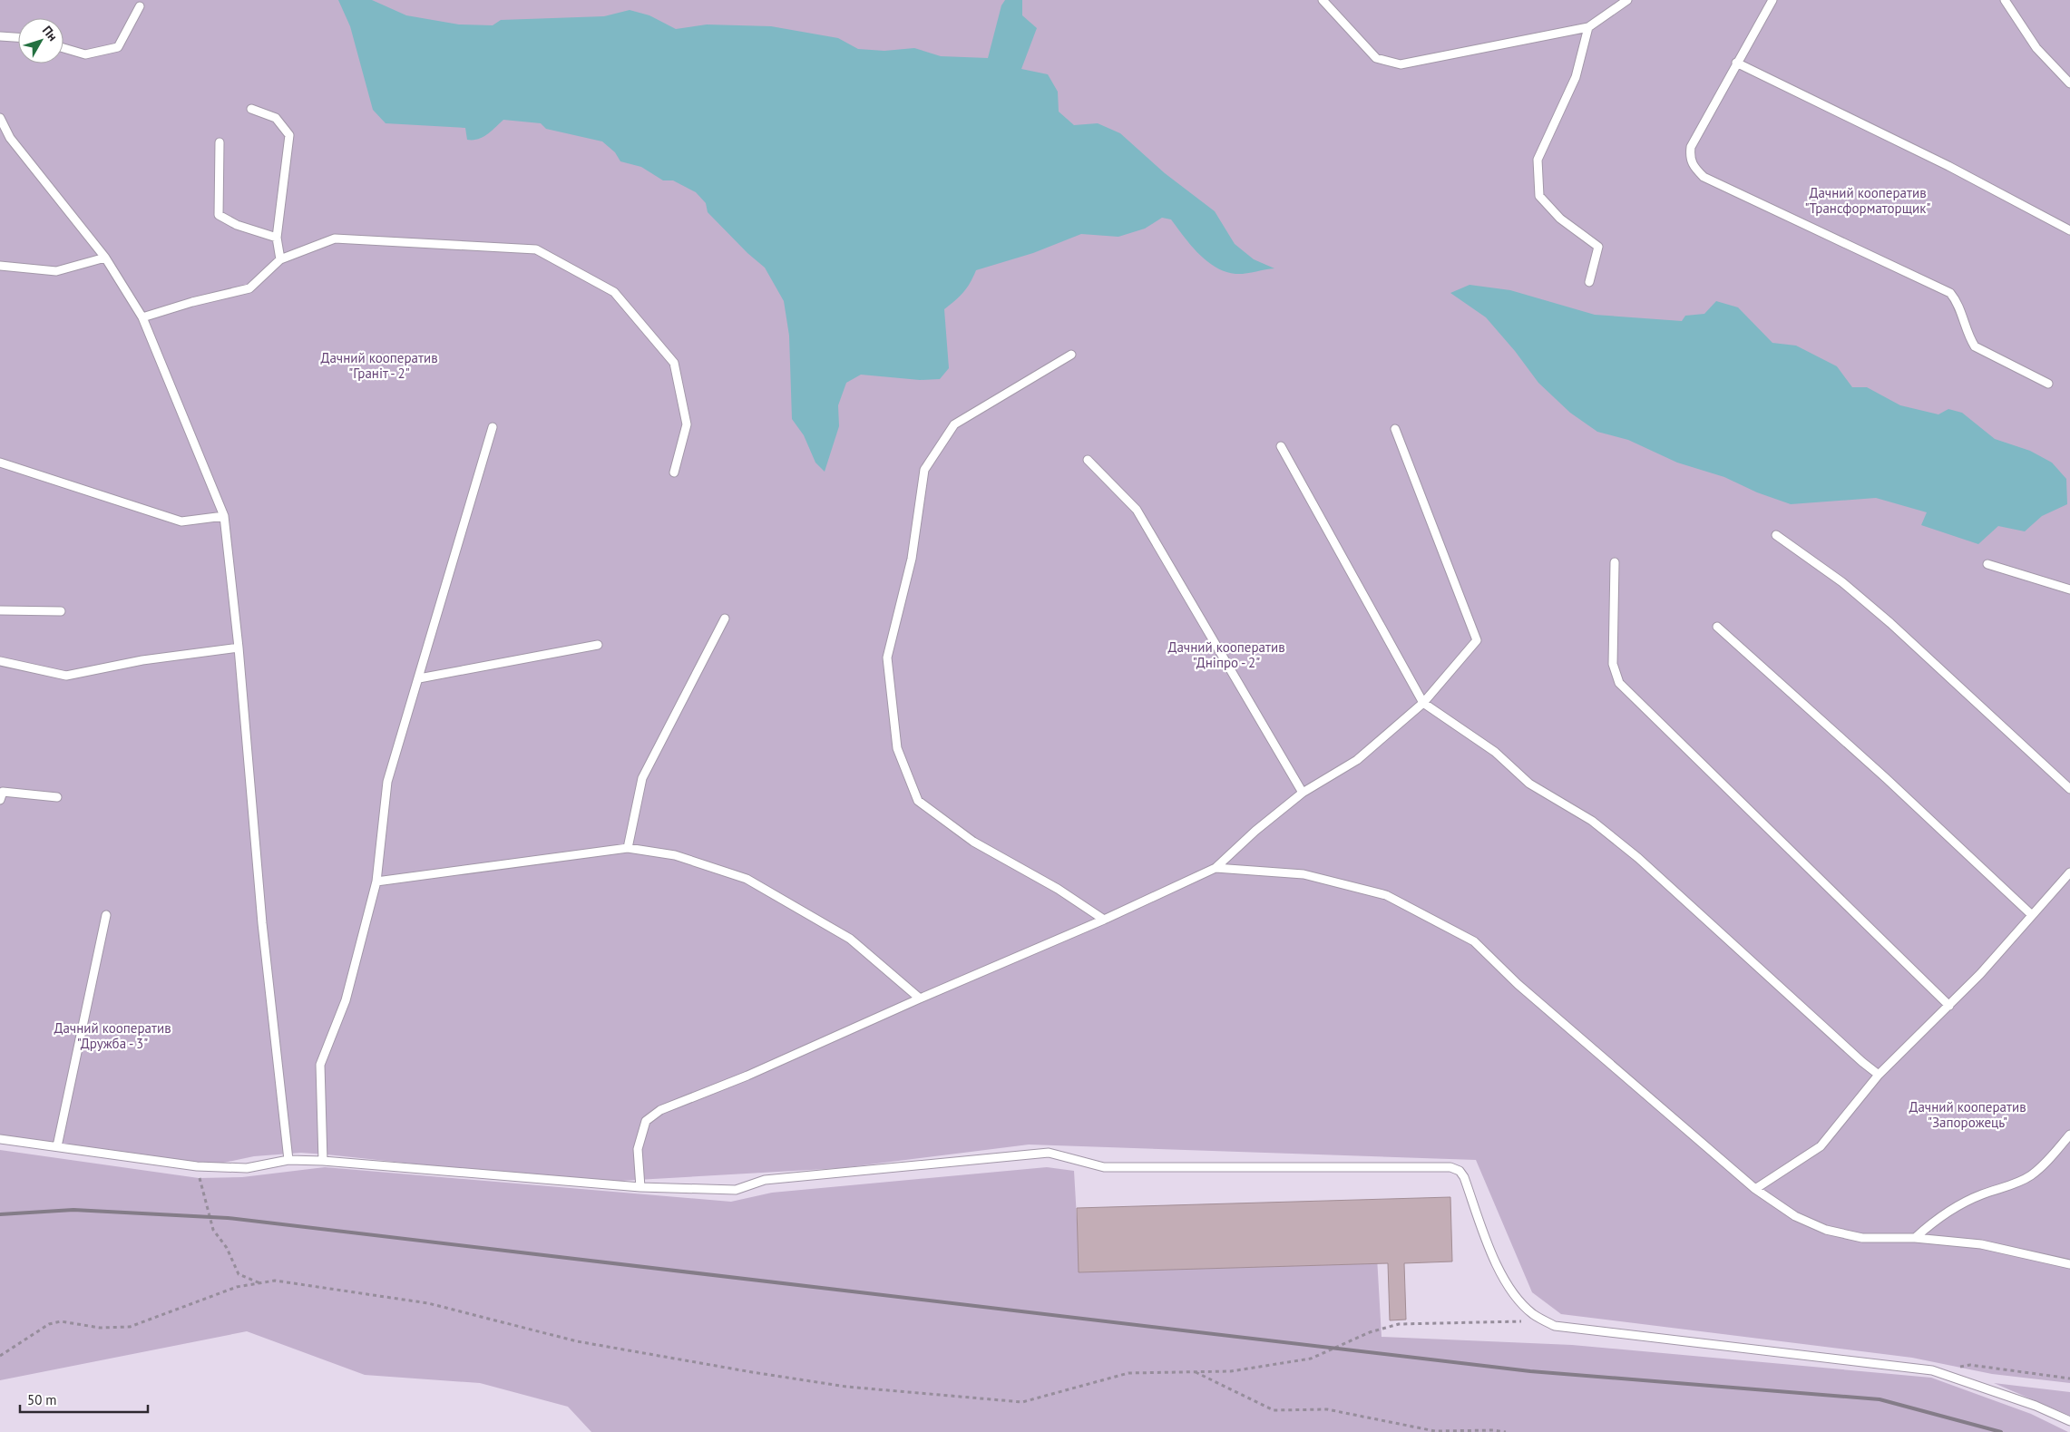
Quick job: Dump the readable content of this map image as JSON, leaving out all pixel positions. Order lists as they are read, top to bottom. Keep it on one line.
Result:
{"parks":["Дачний кооператив \"Трансформаторщик\"","Дачний кооператив \"Граніт - 2\"","Дачний кооператив \"Дніпро - 2\"","Дачний кооператив \"Дружба - 3\"","Дачний кооператив \"Запорожець\""],"scale_bar":"50 m","north":"top right"}
